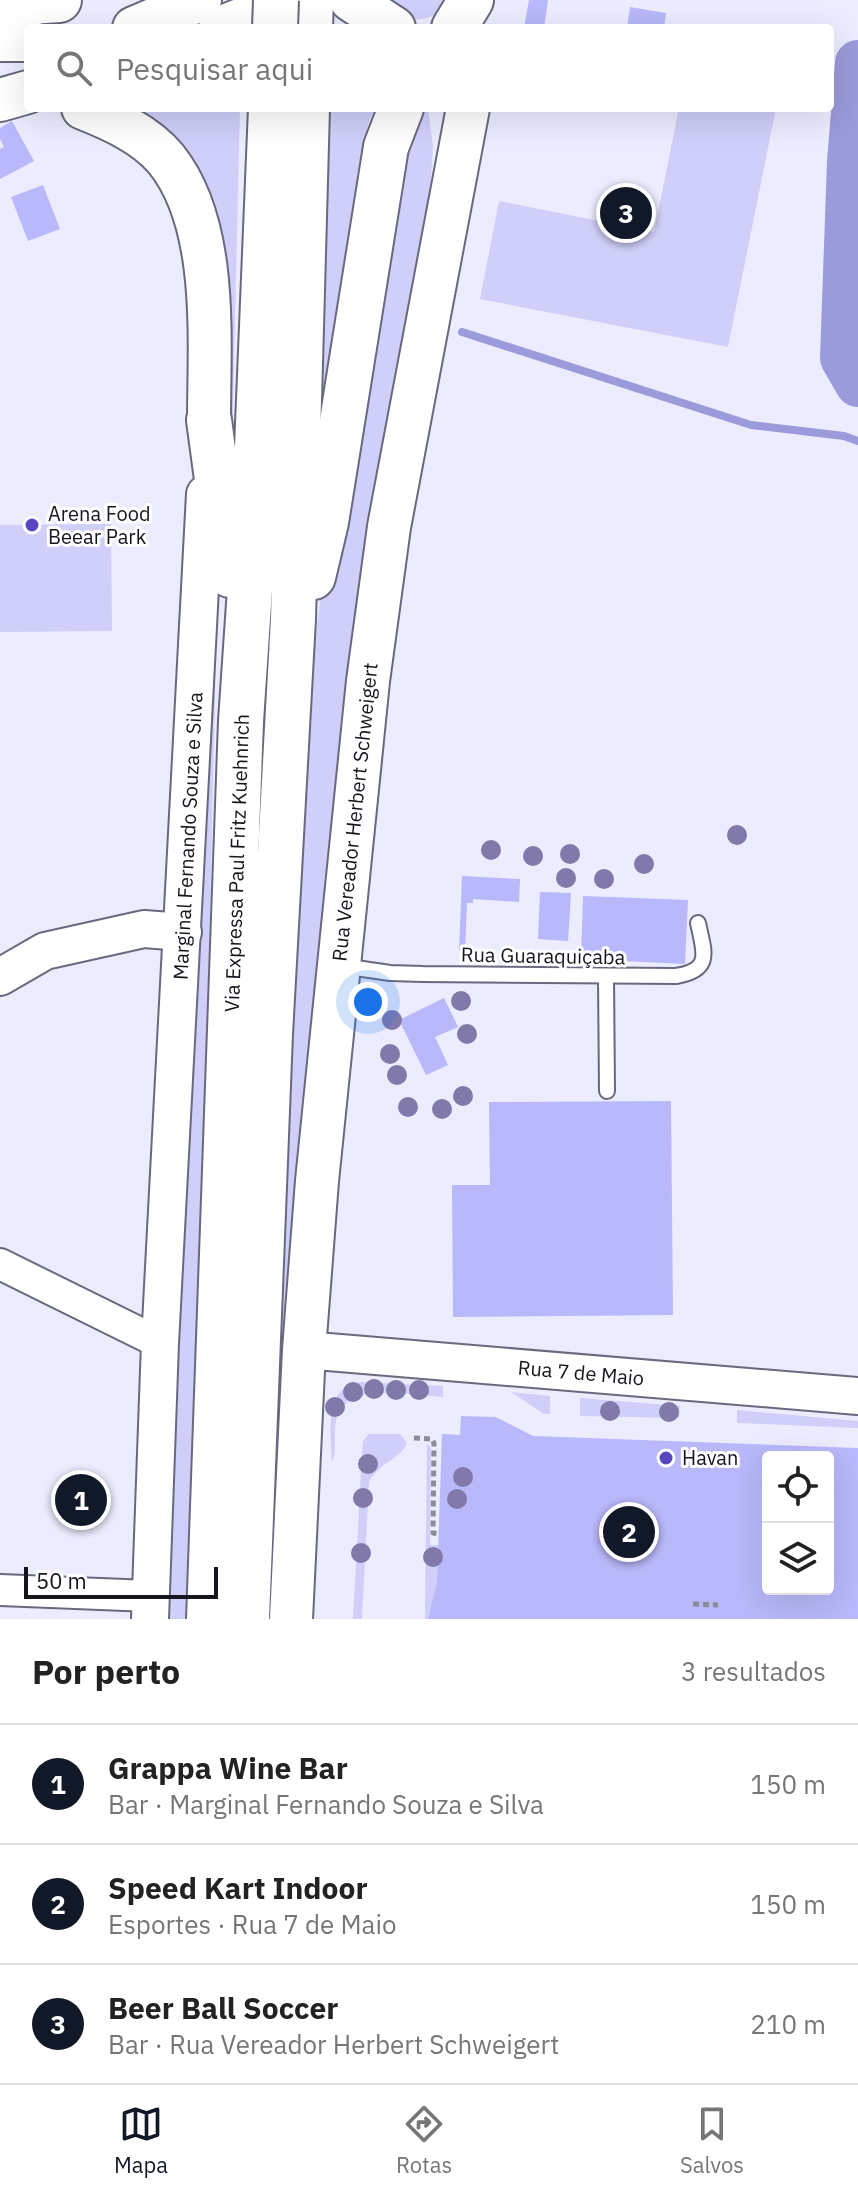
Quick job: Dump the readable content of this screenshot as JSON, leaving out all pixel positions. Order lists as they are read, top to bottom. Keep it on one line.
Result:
{"streets":{"main road":["Rua Vereador Herbert Schweigert","Marginal Fernando Souza e Silva","Via Expressa Paul Fritz Kuehnrich"],"street":["Rua 7 de Maio"],"lane":["Rua Guaraquiçaba"]},"crossings":[["Rua Vereador Herbert Schweigert","Rua Guaraquiçaba"],["Rua Vereador Herbert Schweigert","Rua 7 de Maio"]],"places":["Arena Food Beear Park","Havan"],"scale_bar":"50 m","page":{"search":"Pesquisar aqui","pins":["3","1","2"],"scale":"50 m","heading":["Por perto","3 resultados"],"list":[{"mark":"1","name":"Grappa Wine Bar","note":"Bar · Marginal Fernando Souza e Silva","value":"150 m"},{"mark":"2","name":"Speed Kart Indoor","note":"Esportes · Rua 7 de Maio","value":"150 m"},{"mark":"3","name":"Beer Ball Soccer","note":"Bar · Rua Vereador Herbert Schweigert","value":"210 m"}],"nav":["Mapa","Rotas","Salvos"]}}
